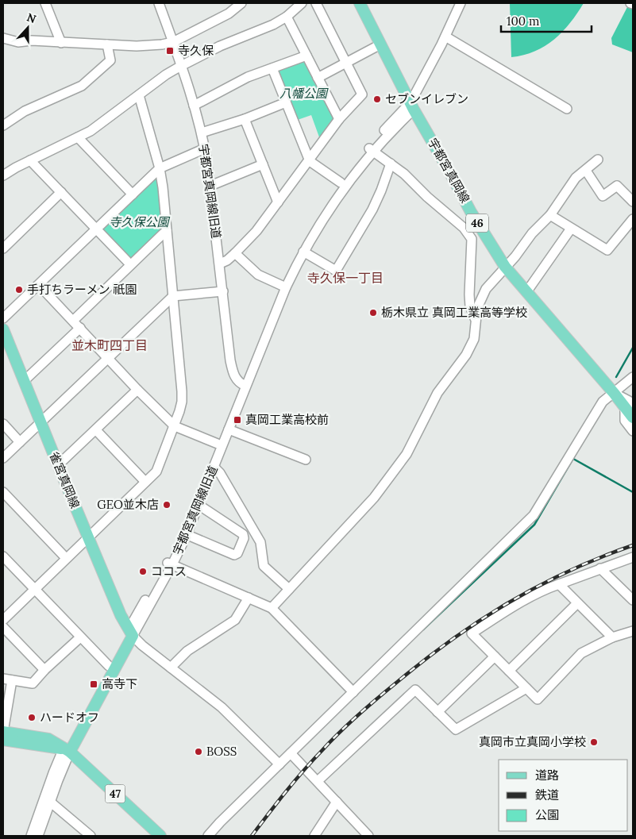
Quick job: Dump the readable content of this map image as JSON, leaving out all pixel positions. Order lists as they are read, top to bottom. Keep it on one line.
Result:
{"streets":{"main road":["宇都宮真岡線","46","雀宮真岡線","47"],"street":["宇都宮真岡線旧道"]},"crossings":[["宇都宮真岡線旧道","雀宮真岡線"]],"districts":["寺久保一丁目","並木町四丁目"],"parks":["八幡公園","寺久保公園"],"places":{"transit":["寺久保","真岡工業高校前","高寺下"],"other":["セブンイレブン","手打ちラーメン 祇園","栃木県立 真岡工業高等学校","GEO並木店","ココス","ハードオフ","真岡市立真岡小学校","BOSS"]},"legend":["道路","鉄道","公園"],"scale_bar":"100 m","north":"top"}
